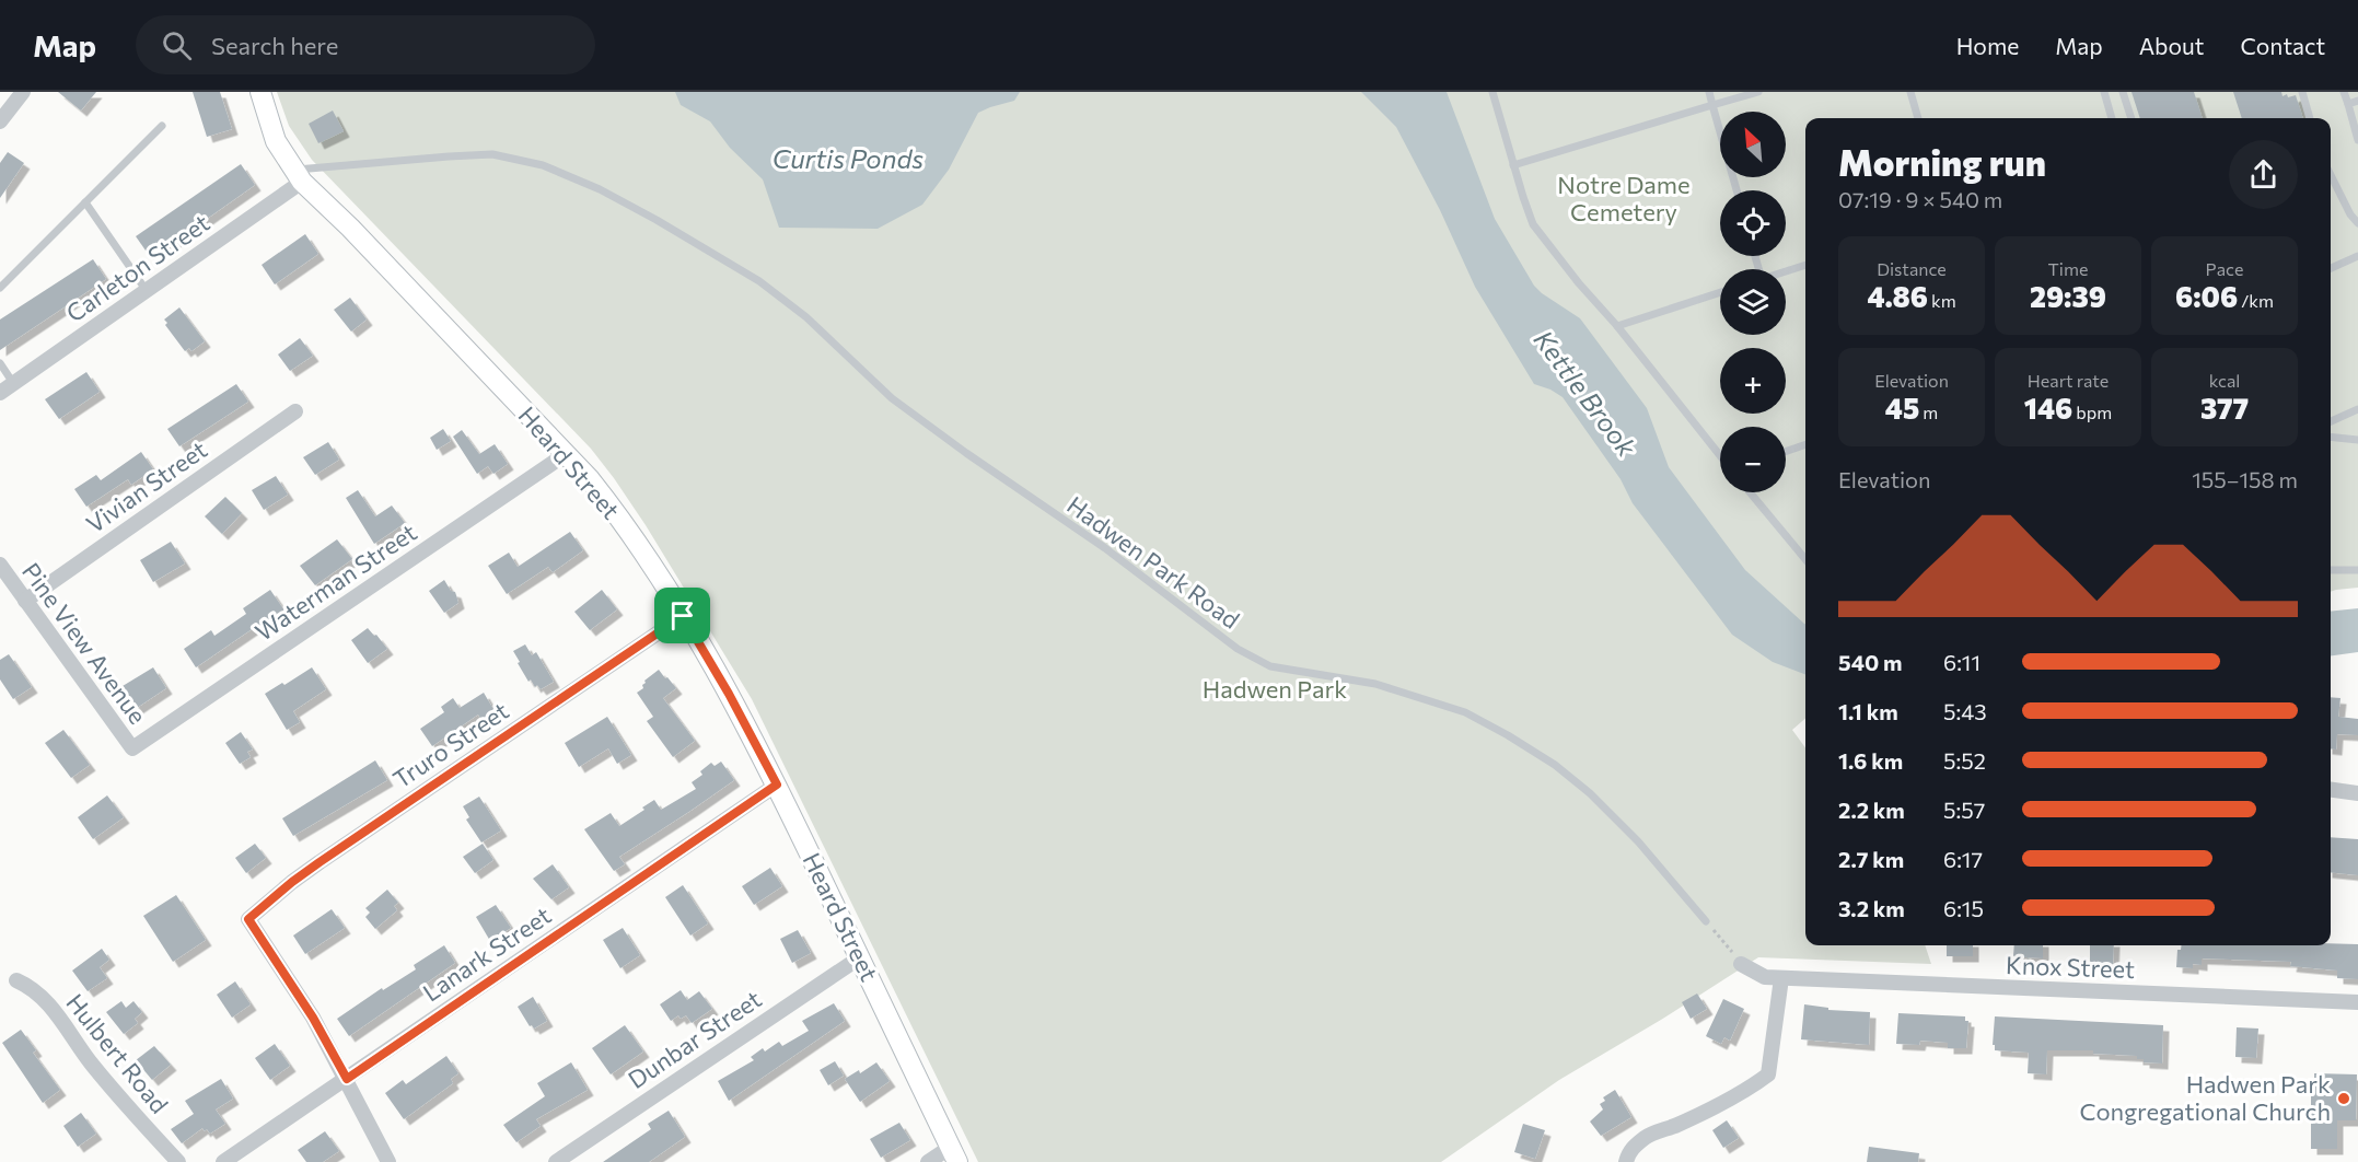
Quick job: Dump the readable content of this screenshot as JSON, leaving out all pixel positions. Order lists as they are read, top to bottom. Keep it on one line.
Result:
{"streets":{"street":["Carleton Street","Heard Street","Vivian Street","Waterman Street","Pine View Avenue","Truro Street","Lanark Street","Knox Street","Dunbar Street","Hulbert Road"],"lane":["Hadwen Park Road"]},"crossings":[["Carleton Street","Heard Street"],["Carleton Street","Hadwen Park Road"],["Heard Street","Hadwen Park Road"],["Heard Street","Waterman Street"],["Heard Street","Truro Street"],["Heard Street","Lanark Street"],["Heard Street","Dunbar Street"],["Vivian Street","Pine View Avenue"],["Waterman Street","Pine View Avenue"],["Truro Street","Lanark Street"]],"water":["Curtis Ponds","Kettle Brook"],"parks":["Notre Dame Cemetery","Hadwen Park"],"places":["Hadwen Park Congregational Church"],"north":"top left","page":{"header":"Map","search":"Search here","nav":["Home","Map","About","Contact"],"map_buttons":["+","−"],"heading":["Morning run","07:19 · 9 × 540 m"],"stats":[["Distance","4.86 km"],["Time","29:39"],["Pace","6:06 /km"],["Elevation","45 m"],["Heart rate","146 bpm"],["kcal","377"]],"chart":["Elevation","155–158 m"],"list":[{"name":"540 m","note":"6:11"},{"name":"1.1 km","note":"5:43"},{"name":"1.6 km","note":"5:52"},{"name":"2.2 km","note":"5:57"},{"name":"2.7 km","note":"6:17"},{"name":"3.2 km","note":"6:15"}]}}
